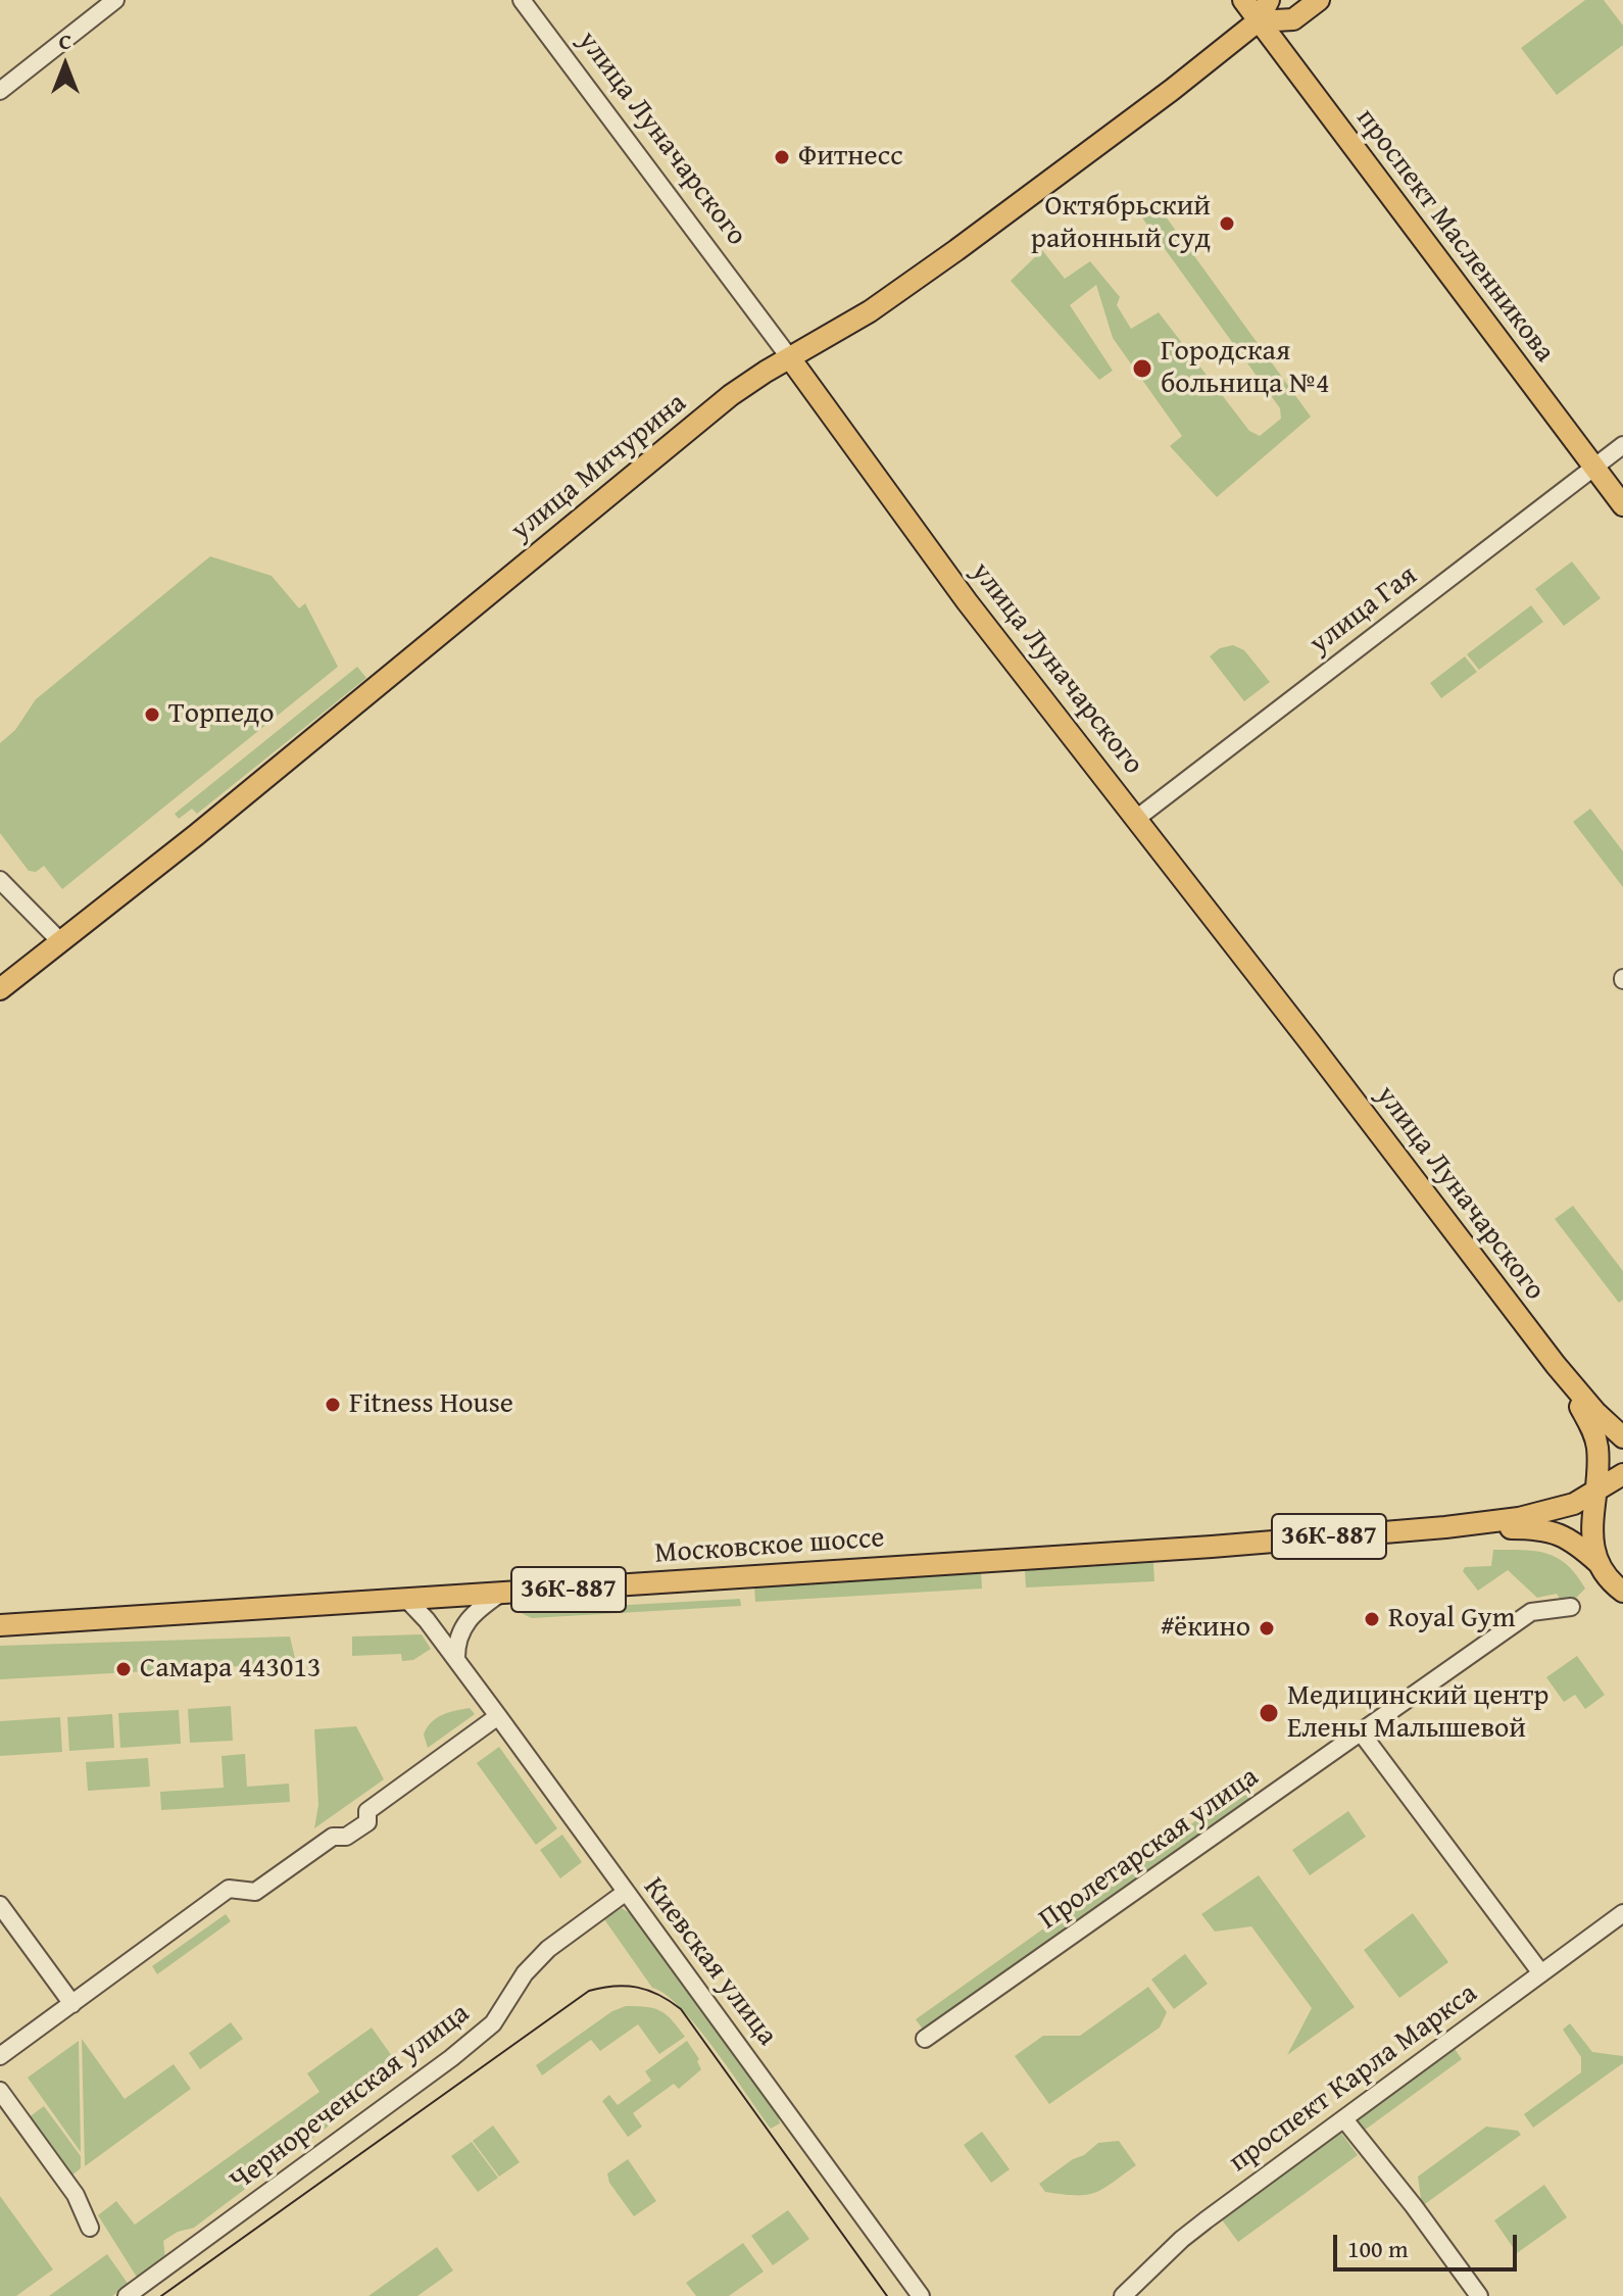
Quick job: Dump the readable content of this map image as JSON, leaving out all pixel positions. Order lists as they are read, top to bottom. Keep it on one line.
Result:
{"streets":{"main road":["улица Луначарского","проспект Масленникова","улица Мичурина","36К-887","Московское шоссе"],"street":["улица Гая","Пролетарская улица","Киевская улица","проспект Карла Маркса","Чернореченская улица"]},"crossings":[["улица Луначарского","улица Мичурина"],["улица Луначарского","улица Гая"],["улица Луначарского","Московское шоссе"],["проспект Масленникова","улица Мичурина"],["проспект Масленникова","улица Гая"],["Московское шоссе","Киевская улица"],["Киевская улица","Чернореченская улица"]],"places":["Фитнесс","Октябрьский районный суд","Городская больница №4","Торпедо","Fitness House","Royal Gym","#ёкино","Самара 443013","Медицинский центр Елены Малышевой"],"scale_bar":"100 m","north":"top"}
